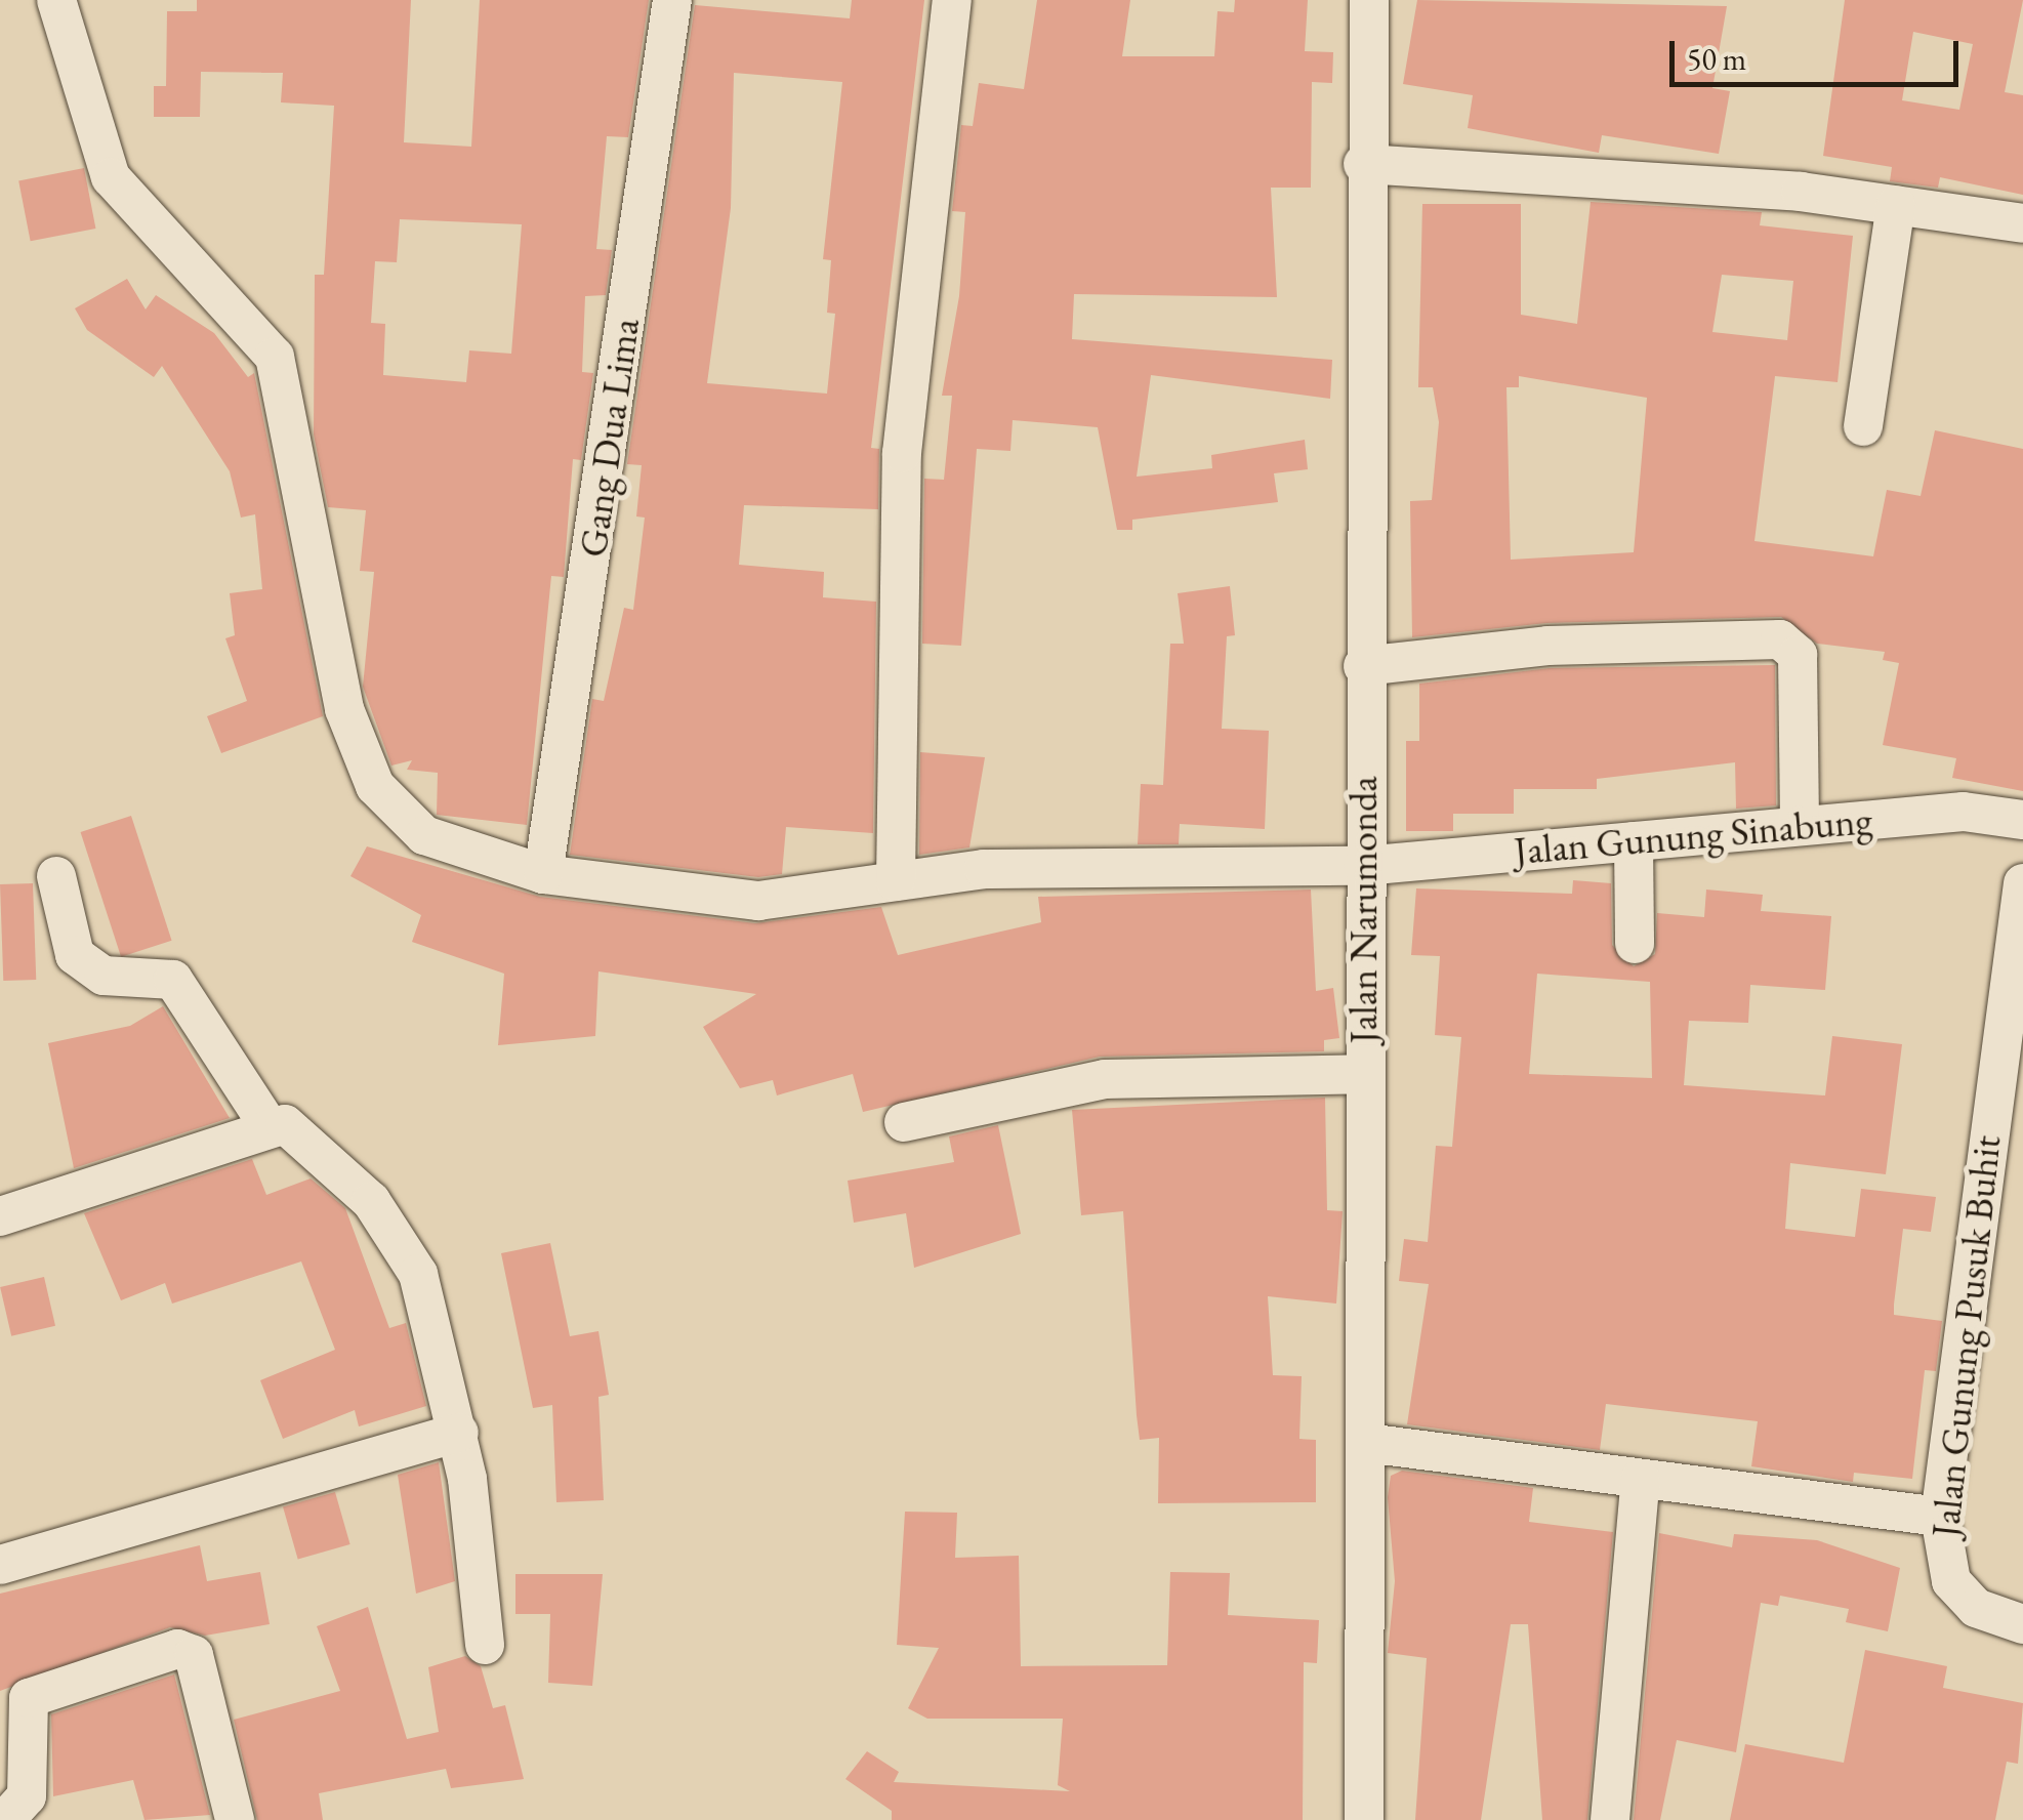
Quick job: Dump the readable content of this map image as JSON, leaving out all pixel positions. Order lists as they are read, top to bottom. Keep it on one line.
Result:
{"streets":{"street":["Gang Dua Lima","Jalan Gunung Sinabung","Jalan Narumonda","Jalan Gunung Pusuk Buhit"]},"crossings":[["Gang Dua Lima","Jalan Gunung Sinabung"],["Jalan Gunung Sinabung","Jalan Narumonda"]],"scale_bar":"50 m"}
